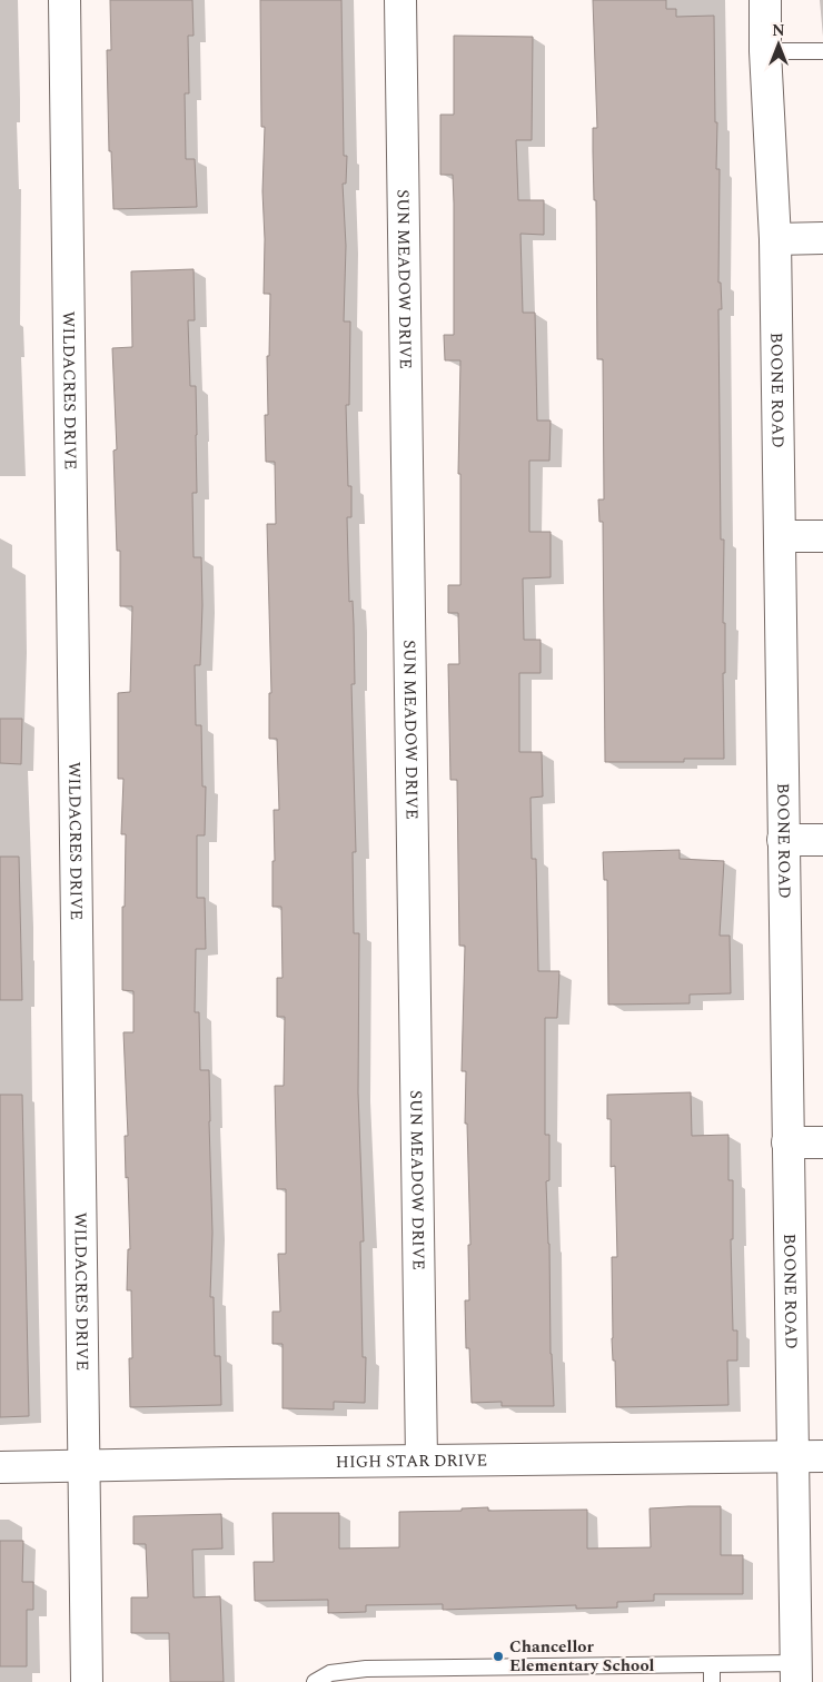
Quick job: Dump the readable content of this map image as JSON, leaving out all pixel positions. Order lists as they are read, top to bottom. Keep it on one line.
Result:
{"streets":{"street":["SUN MEADOW DRIVE","WILDACRES DRIVE","BOONE ROAD","HIGH STAR DRIVE"]},"crossings":[["SUN MEADOW DRIVE","HIGH STAR DRIVE"],["WILDACRES DRIVE","HIGH STAR DRIVE"],["BOONE ROAD","HIGH STAR DRIVE"]],"places":["Chancellor Elementary School"],"north":"top"}
